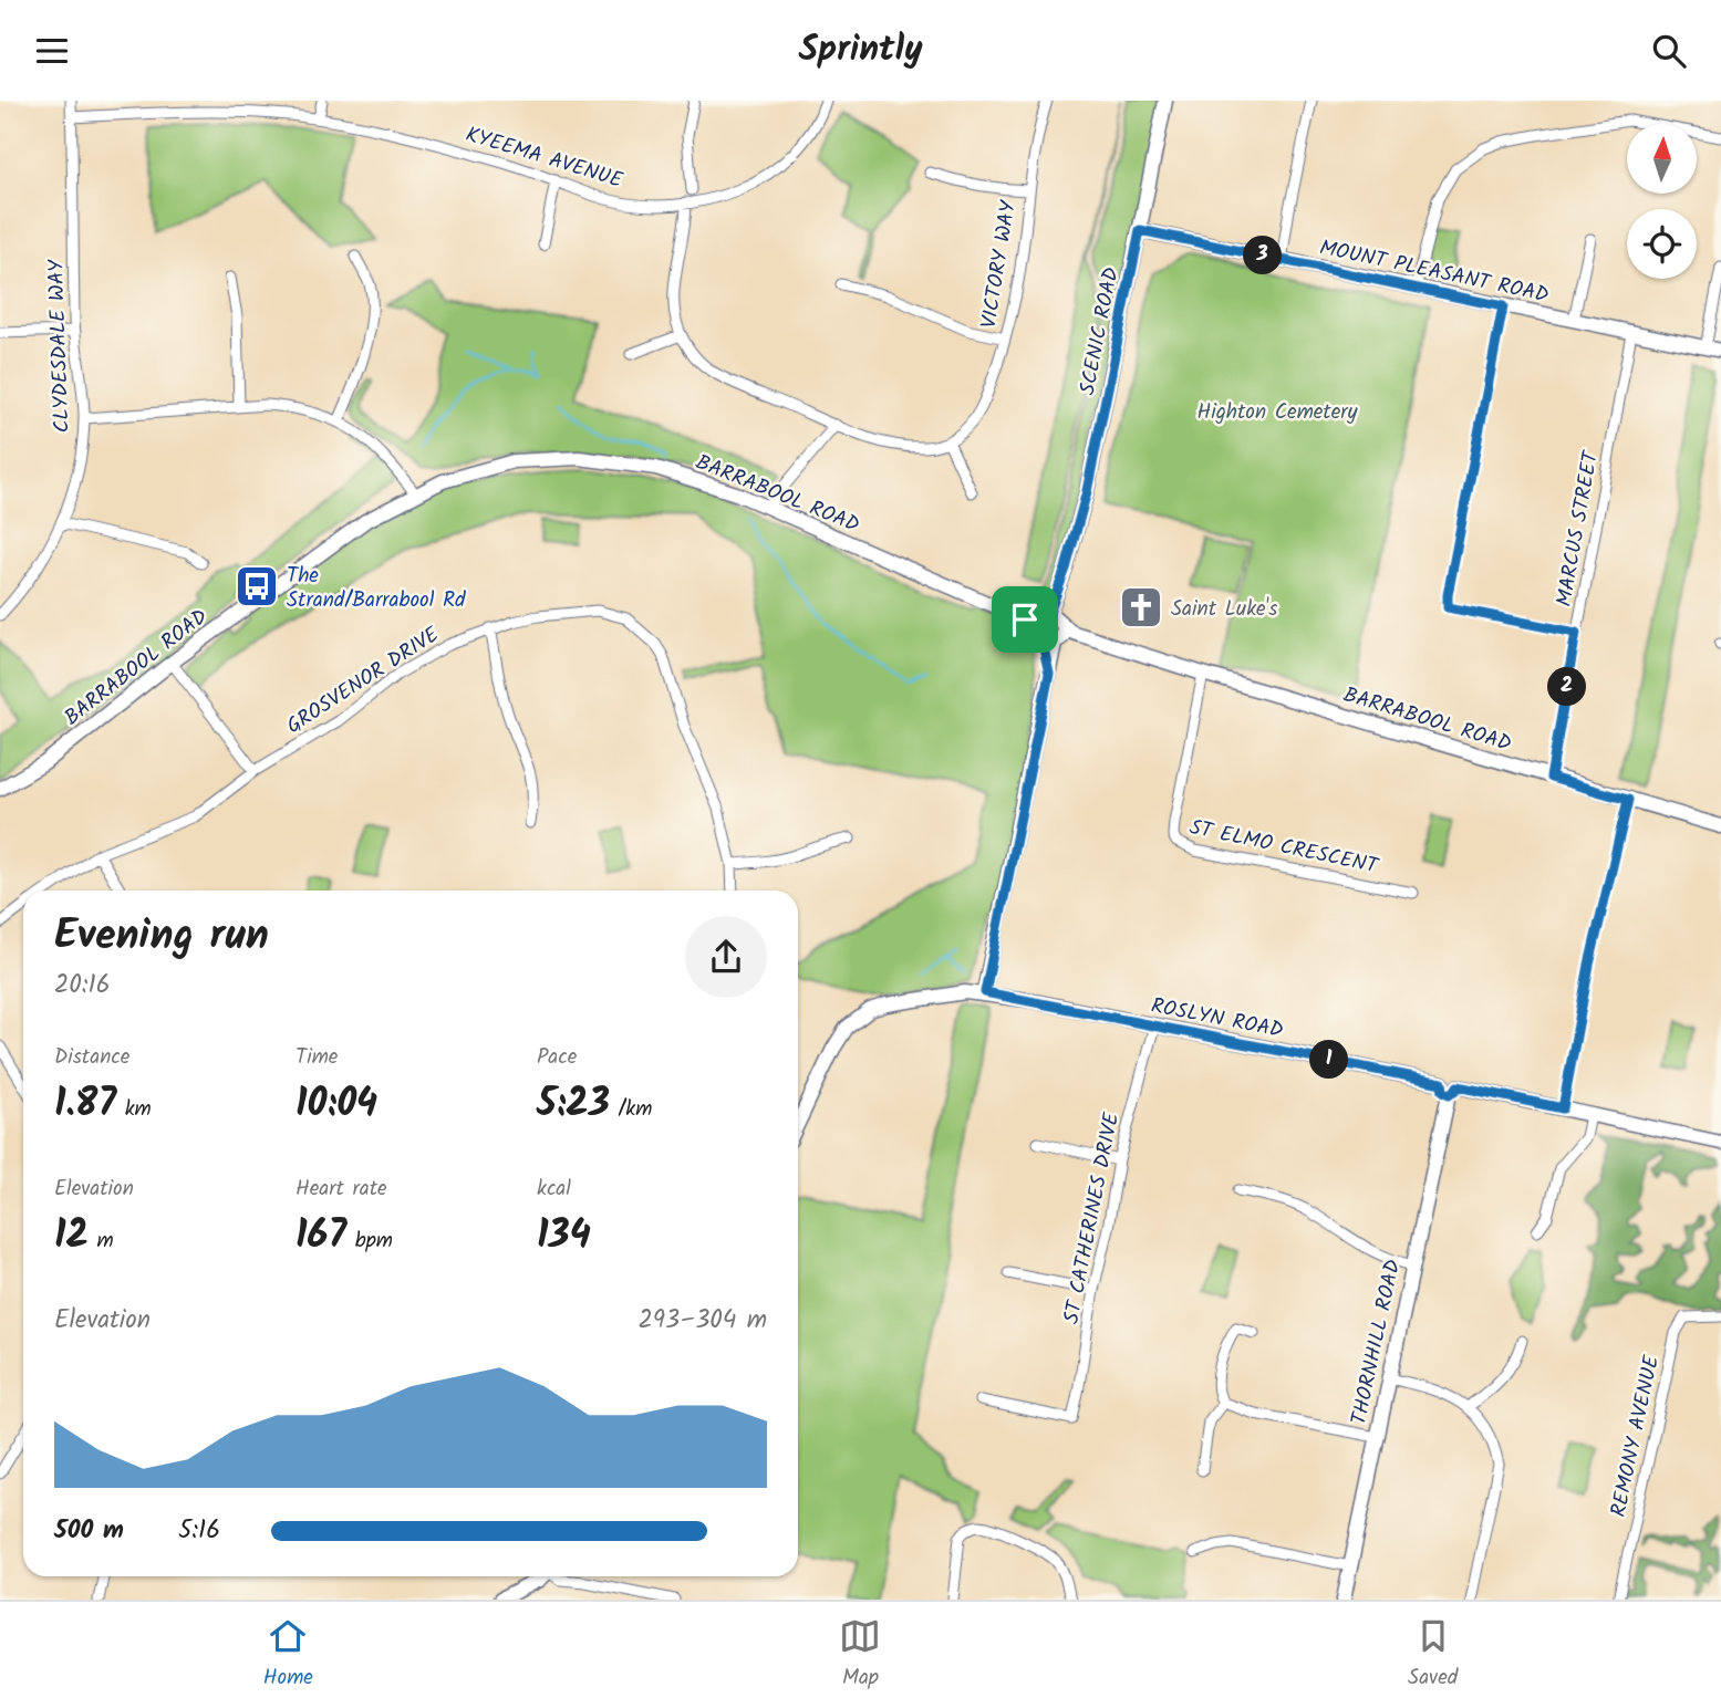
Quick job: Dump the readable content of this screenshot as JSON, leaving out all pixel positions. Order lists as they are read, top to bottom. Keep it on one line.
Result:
{"streets":{"main road":["MOUNT PLEASANT ROAD","SCENIC ROAD","BARRABOOL ROAD","ROSLYN ROAD","THORNHILL ROAD"],"street":["KYEEMA AVENUE","VICTORY WAY","CLYDESDALE WAY","MARCUS STREET","GROSVENOR DRIVE","ST ELMO CRESCENT","ST CATHERINES DRIVE","REMONY AVENUE"]},"crossings":[["KYEEMA AVENUE","CLYDESDALE WAY"],["MOUNT PLEASANT ROAD","SCENIC ROAD"],["MOUNT PLEASANT ROAD","MARCUS STREET"],["SCENIC ROAD","BARRABOOL ROAD"],["BARRABOOL ROAD","MARCUS STREET"],["BARRABOOL ROAD","ST ELMO CRESCENT"],["ROSLYN ROAD","ST CATHERINES DRIVE"],["ROSLYN ROAD","THORNHILL ROAD"]],"parks":["Highton Cemetery"],"places":{"bus stop":["The Strand/Barrabool Rd"],"church":["Saint Luke's"]},"north":"top","page":{"header":"Sprintly","pins":["3","2","1"],"heading":["Evening run","20:16"],"stats":[["Distance","1.87 km"],["Time","10:04"],["Pace","5:23 /km"],["Elevation","12 m"],["Heart rate","167 bpm"],["kcal","134"]],"chart":["Elevation","293–304 m"],"list":[{"name":"500 m","note":"5:16"}],"tabs":["Home","Map","Saved"]}}
